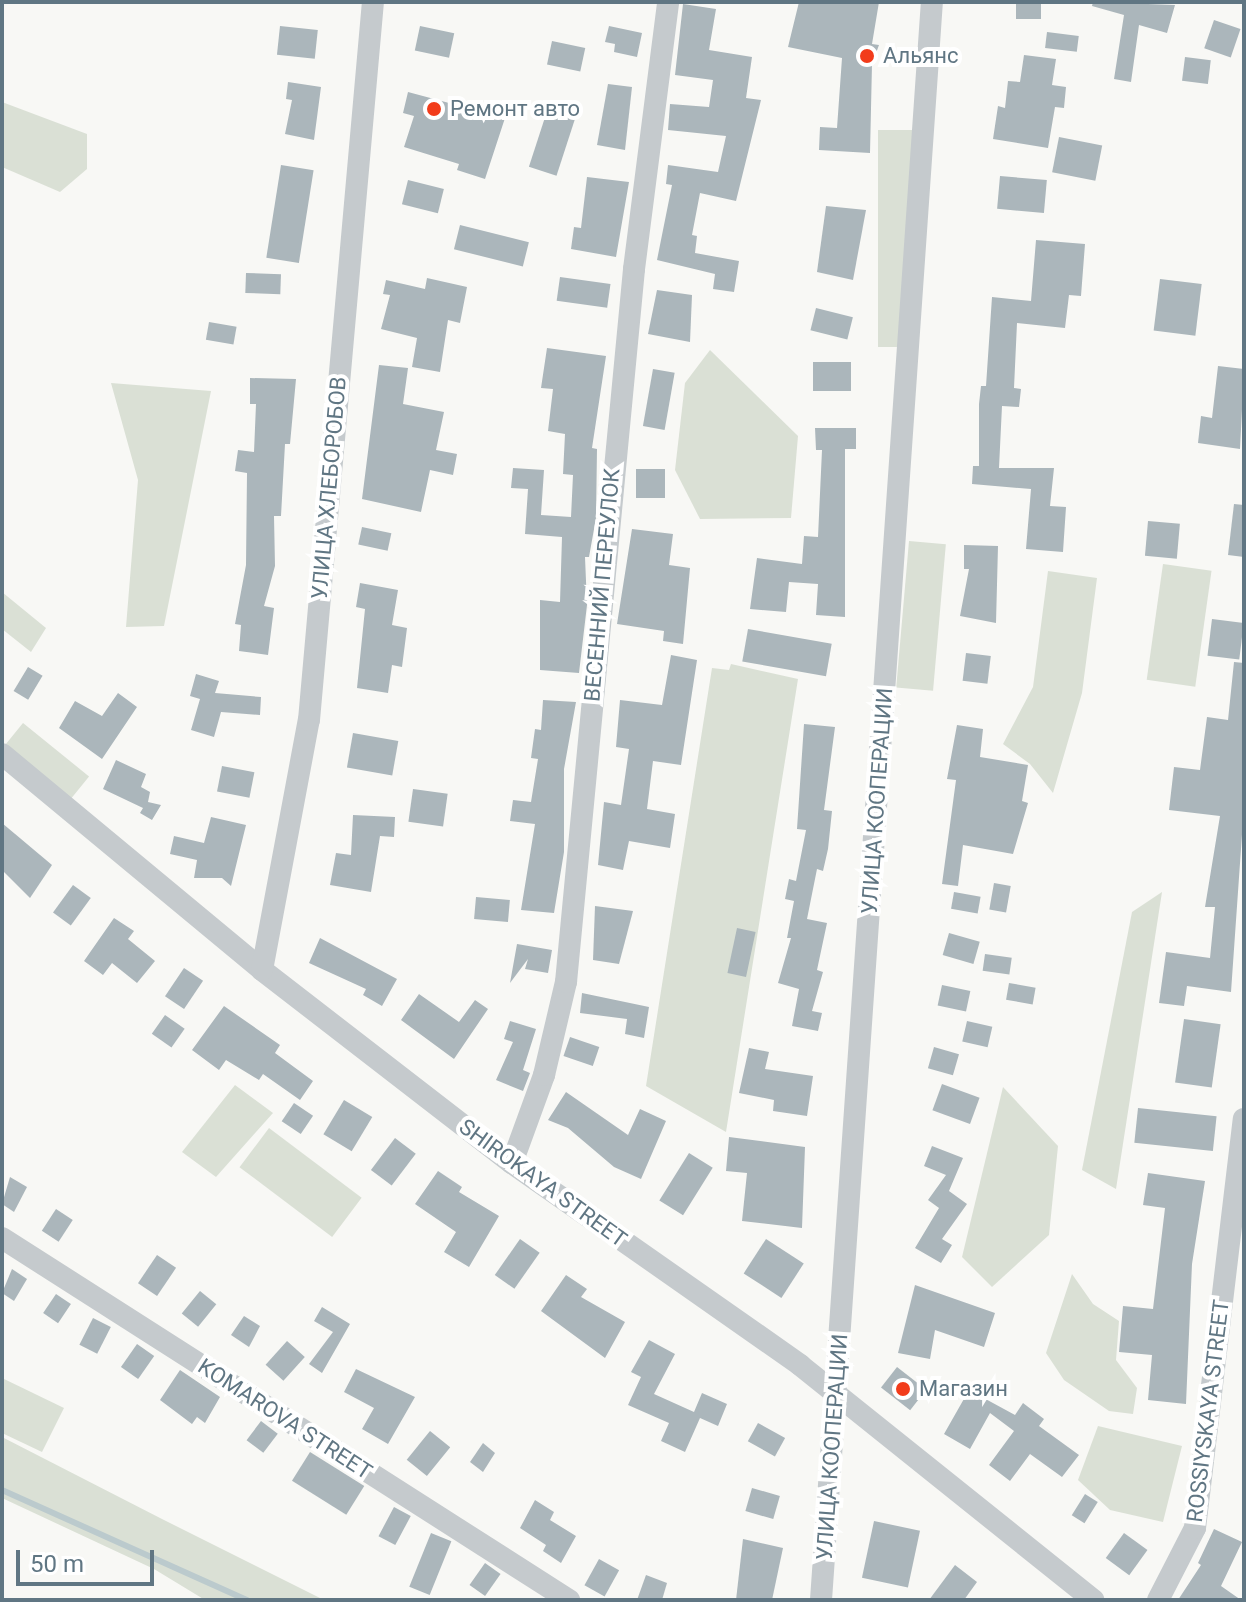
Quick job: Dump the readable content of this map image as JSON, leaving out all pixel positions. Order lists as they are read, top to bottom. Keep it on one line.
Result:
{"streets":{"street":["УЛИЦА ХЛЕБОРОБОВ","ВЕСЕННИЙ ПЕРЕУЛОК","УЛИЦА КООПЕРАЦИИ","SHIROKAYA STREET","ROSSIYSKAYA STREET","KOMAROVA STREET"]},"crossings":[["УЛИЦА ХЛЕБОРОБОВ","SHIROKAYA STREET"],["ВЕСЕННИЙ ПЕРЕУЛОК","SHIROKAYA STREET"],["УЛИЦА КООПЕРАЦИИ","SHIROKAYA STREET"]],"places":["Альянс","Ремонт авто","Магазин"],"scale_bar":"50 m"}
